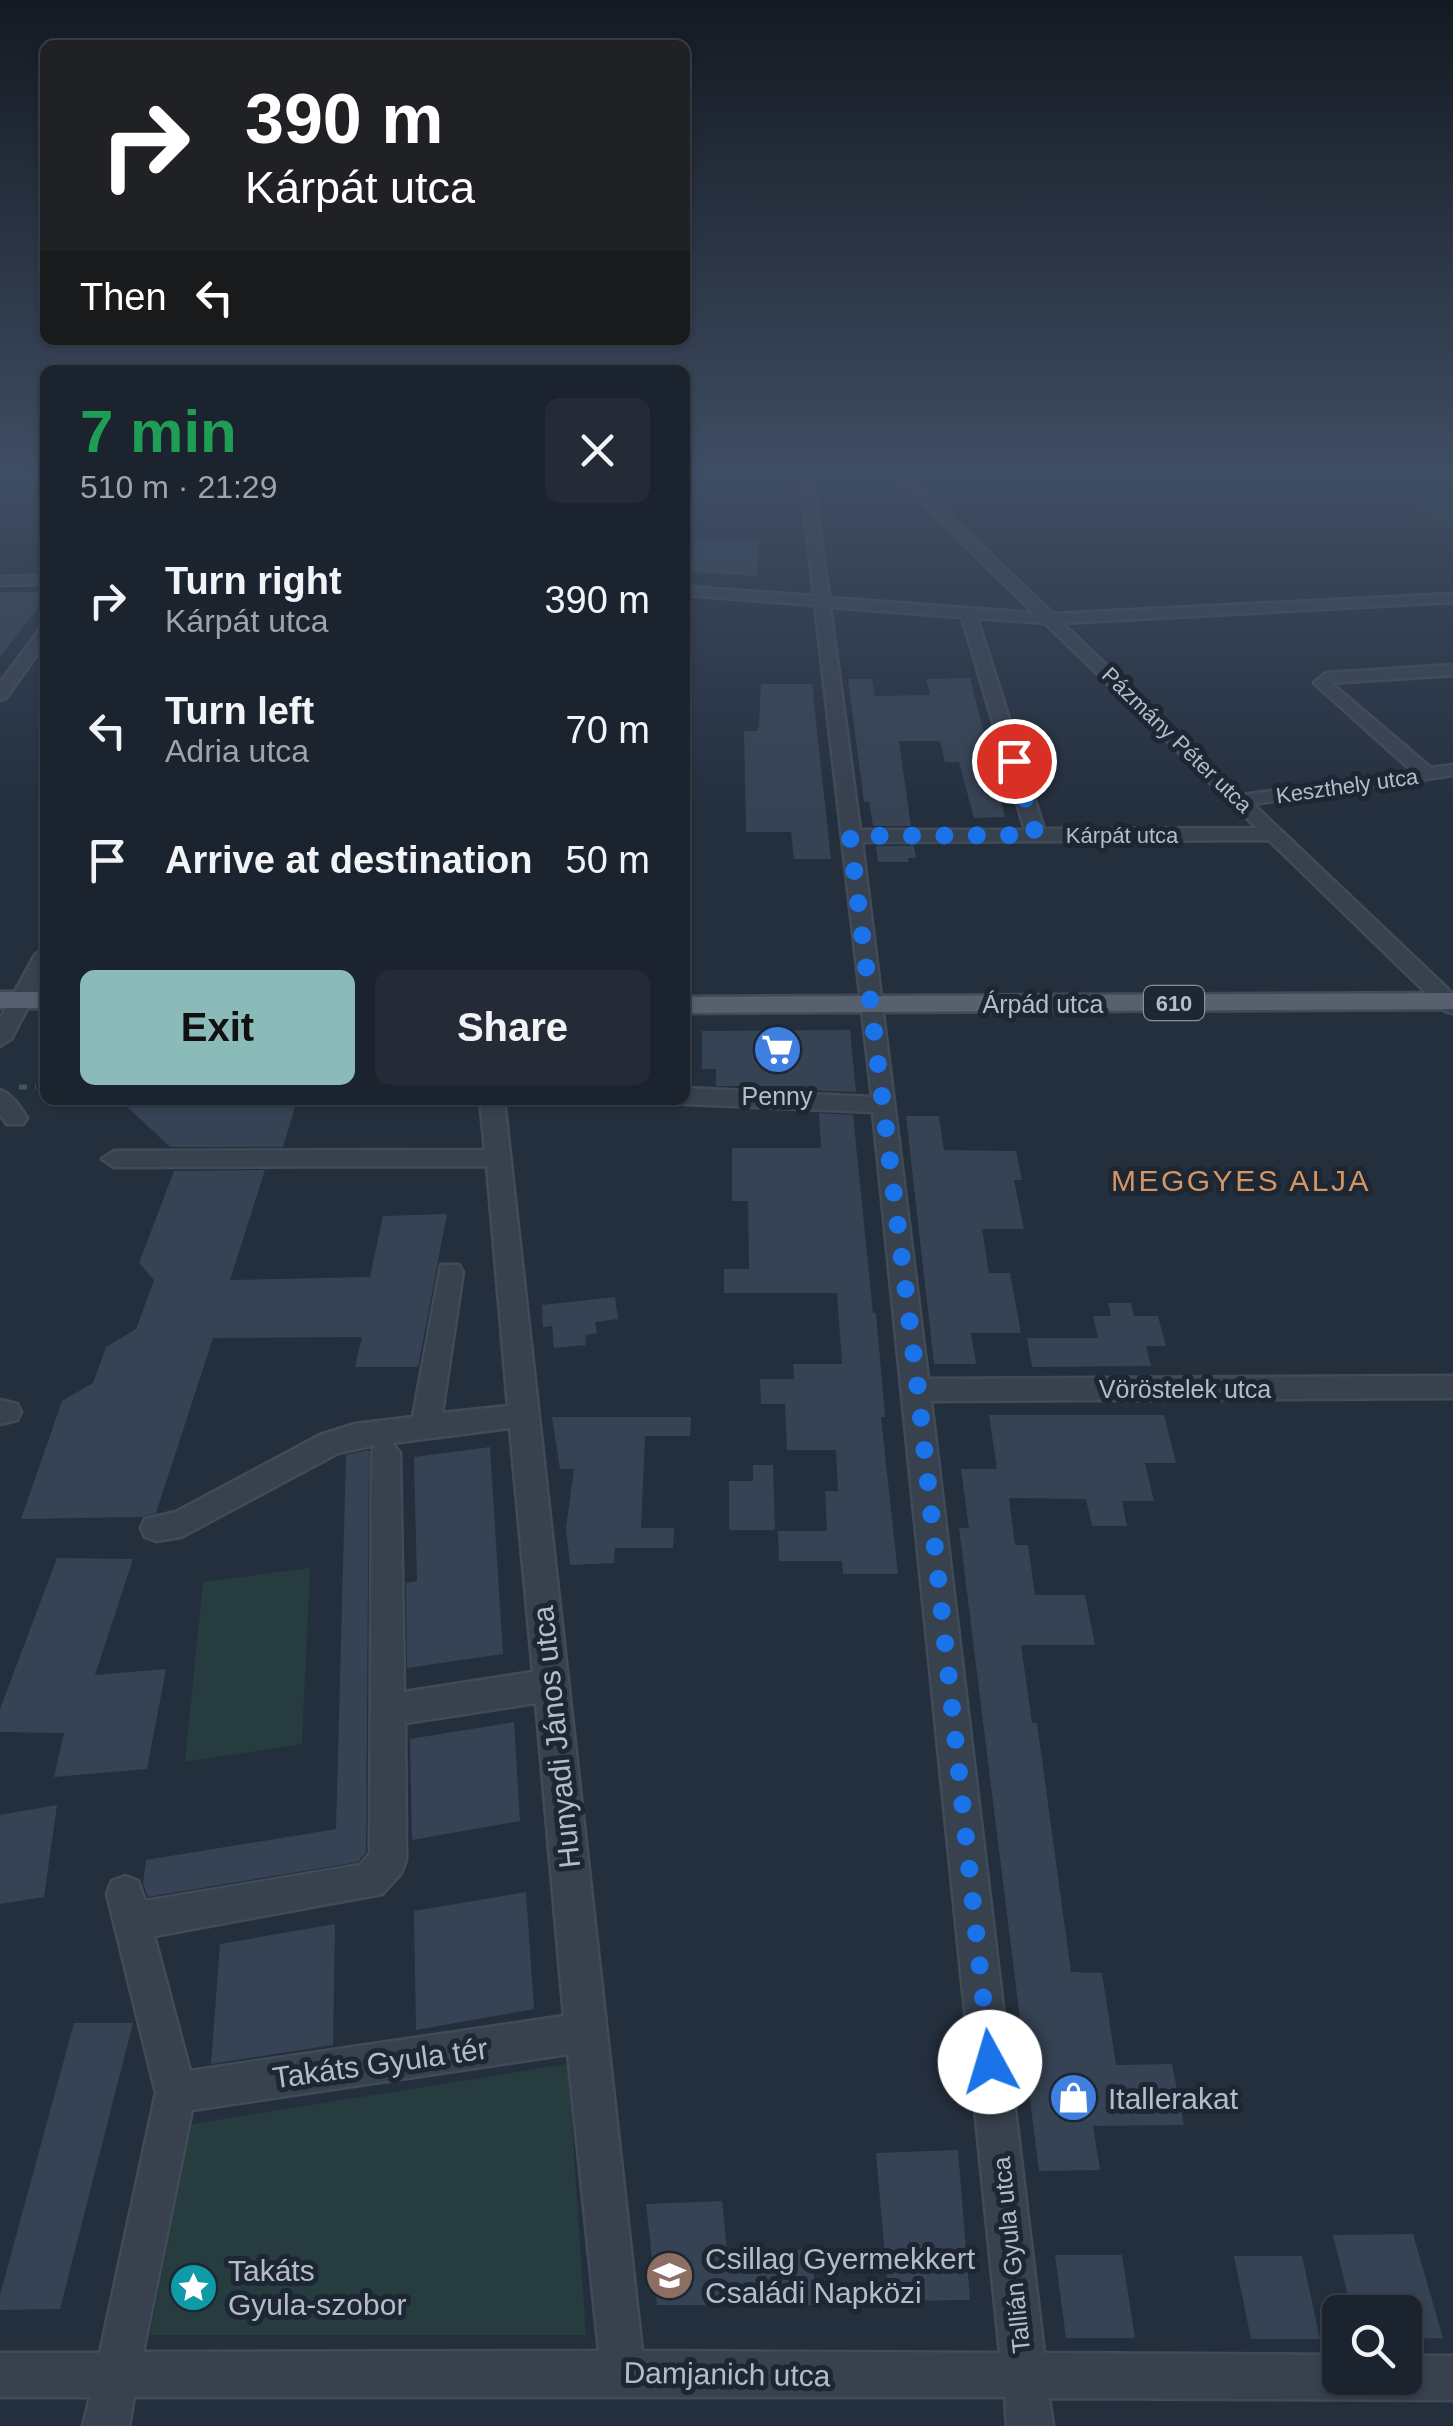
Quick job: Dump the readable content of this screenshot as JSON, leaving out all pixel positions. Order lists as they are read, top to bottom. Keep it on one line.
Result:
{"streets":{"main road":["610","Árpád utca"],"street":["Pázmány Péter utca","Keszthely utca","Kárpát utca","Vöröstelek utca","Hunyadi János utca","Takáts Gyula tér","Tallián Gyula utca","Damjanich utca"]},"crossings":[["Pázmány Péter utca","Keszthely utca"],["Pázmány Péter utca","Kárpát utca"],["Pázmány Péter utca","Árpád utca"],["Kárpát utca","Tallián Gyula utca"],["610","Árpád utca"],["610","Tallián Gyula utca"],["Árpád utca","Tallián Gyula utca"],["Vöröstelek utca","Tallián Gyula utca"],["Hunyadi János utca","Takáts Gyula tér"],["Hunyadi János utca","Damjanich utca"],["Tallián Gyula utca","Damjanich utca"]],"districts":["MEGGYES ALJA"],"places":{"supermarket":["Penny"],"shop":["Itallerakat"],"school or university":["Csillag Gyermekkert Családi Napközi"],"place":["Takáts Gyula-szobor"]},"page":{"turn":["390 m","Kárpát utca"],"then":"Then","heading":["7 min","510 m · 21:29"],"list":[{"name":"Turn right","note":"Kárpát utca","value":"390 m"},{"name":"Turn left","note":"Adria utca","value":"70 m"},{"name":"Arrive at destination","value":"50 m"}],"buttons":["Exit","Share"]}}
